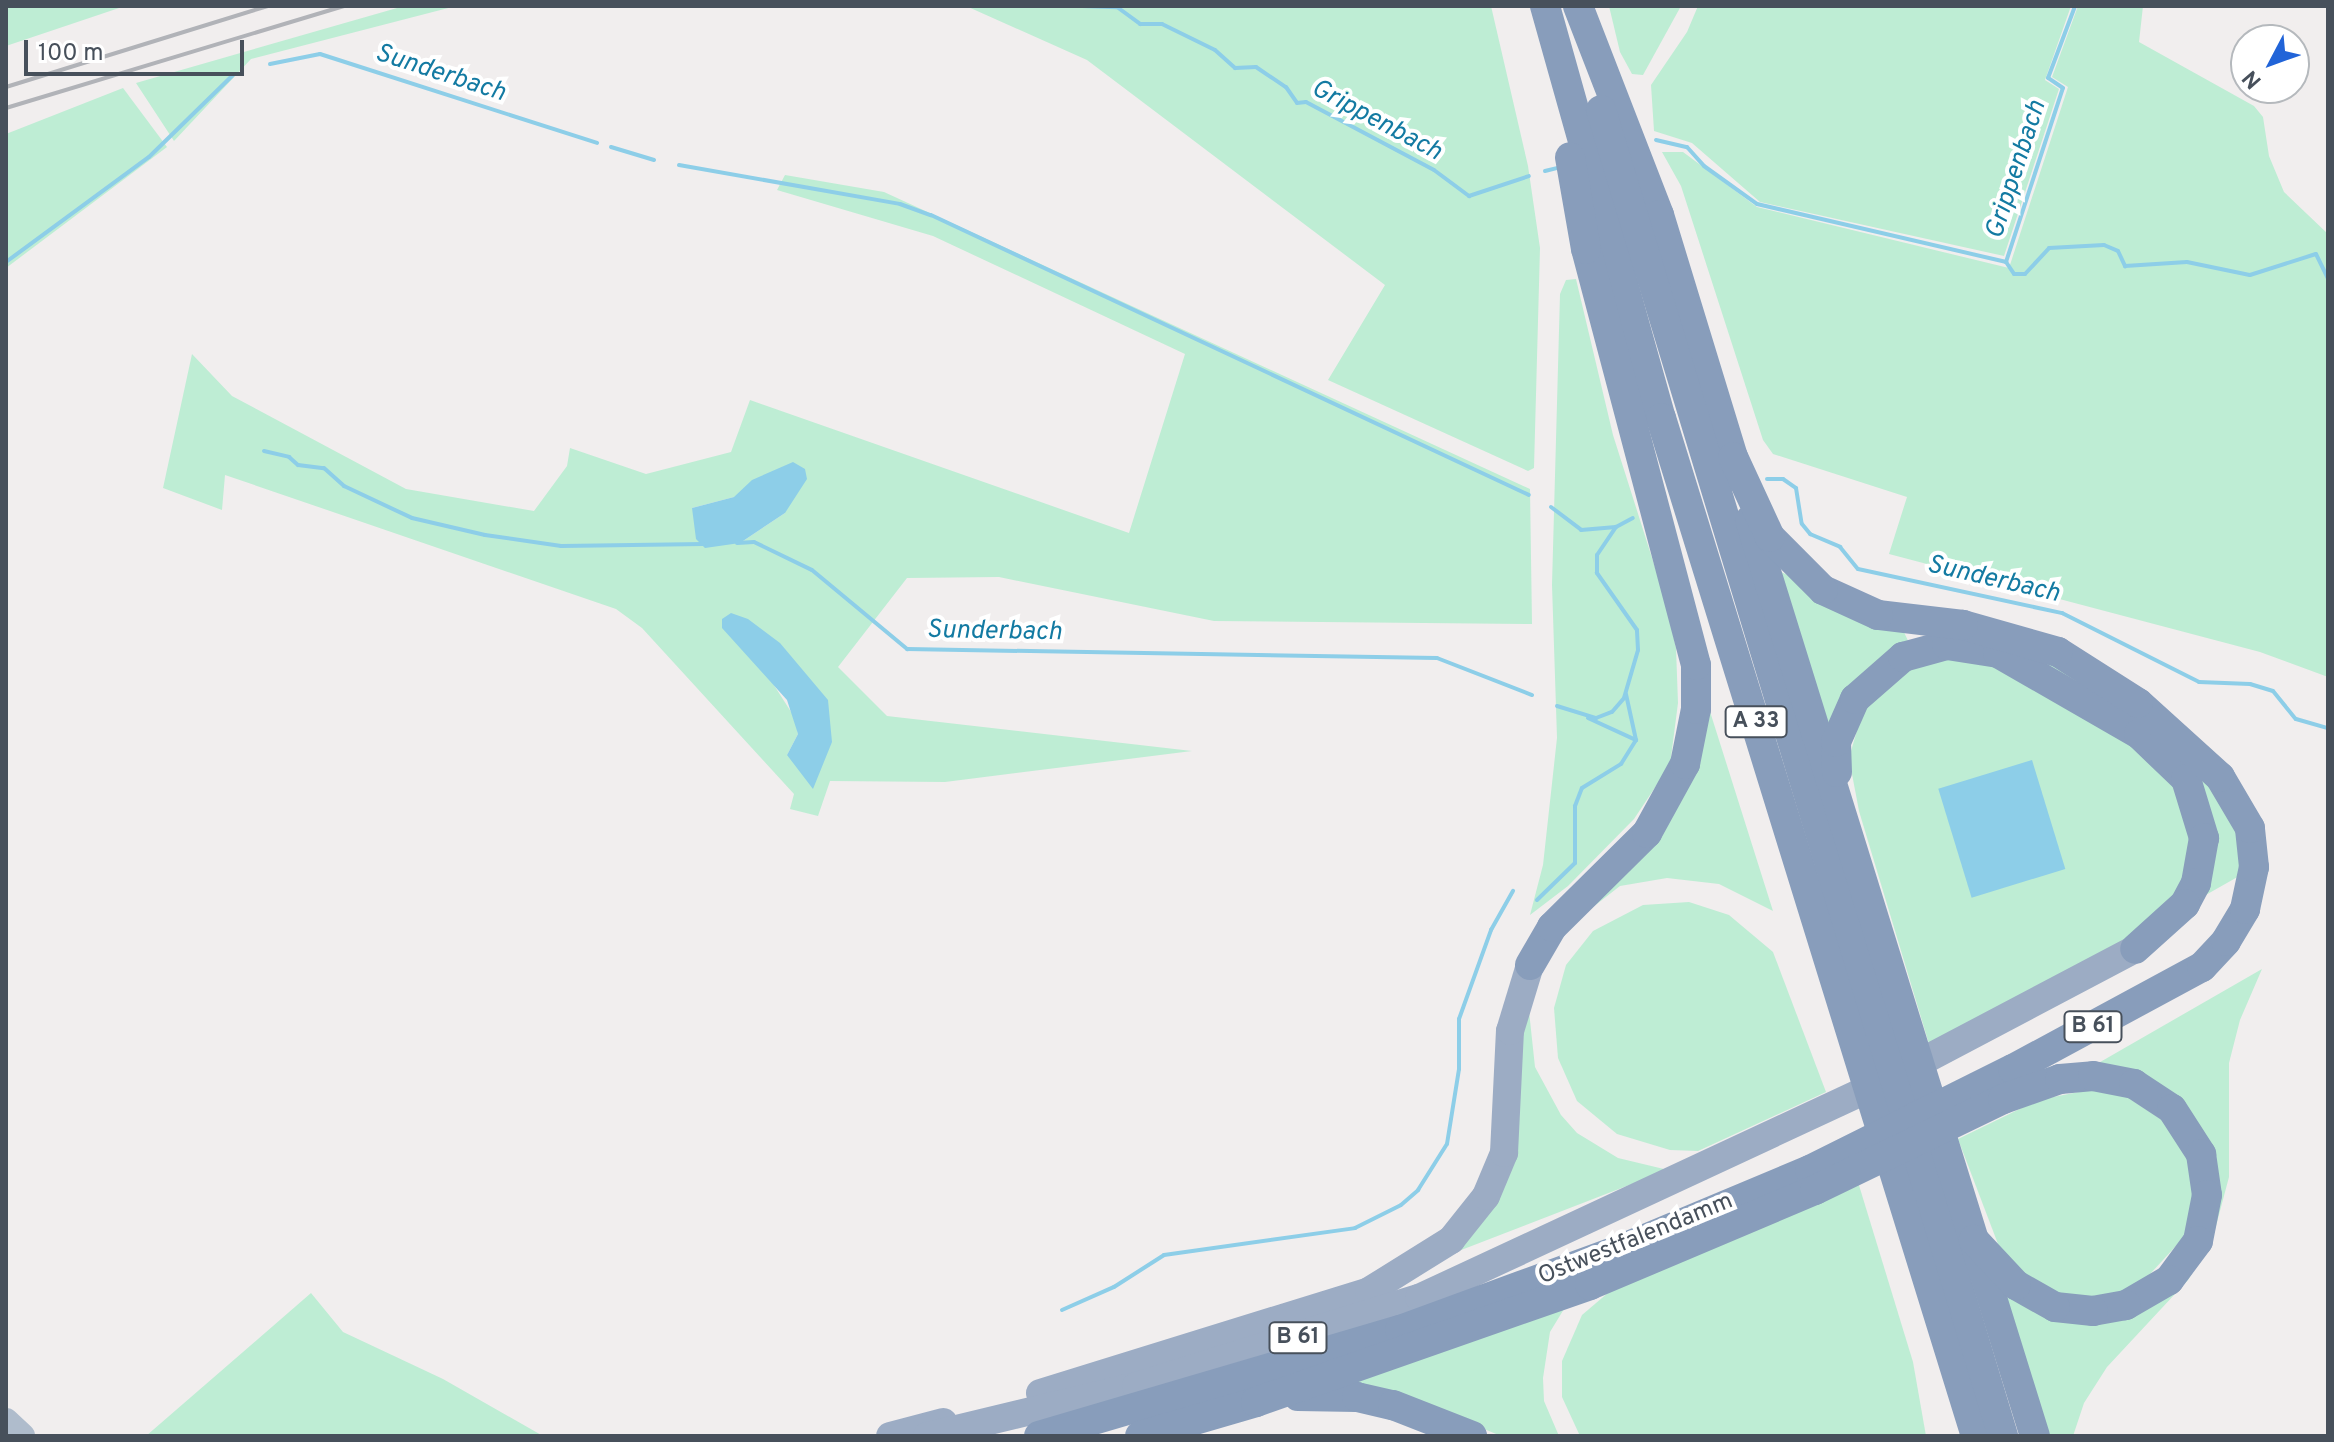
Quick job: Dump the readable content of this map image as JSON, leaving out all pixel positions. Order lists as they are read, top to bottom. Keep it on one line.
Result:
{"streets":{"highway":["A 33","B 61","Ostwestfalendamm"]},"water":["Sunderbach","Grippenbach"],"scale_bar":"100 m","north":"bottom left"}
